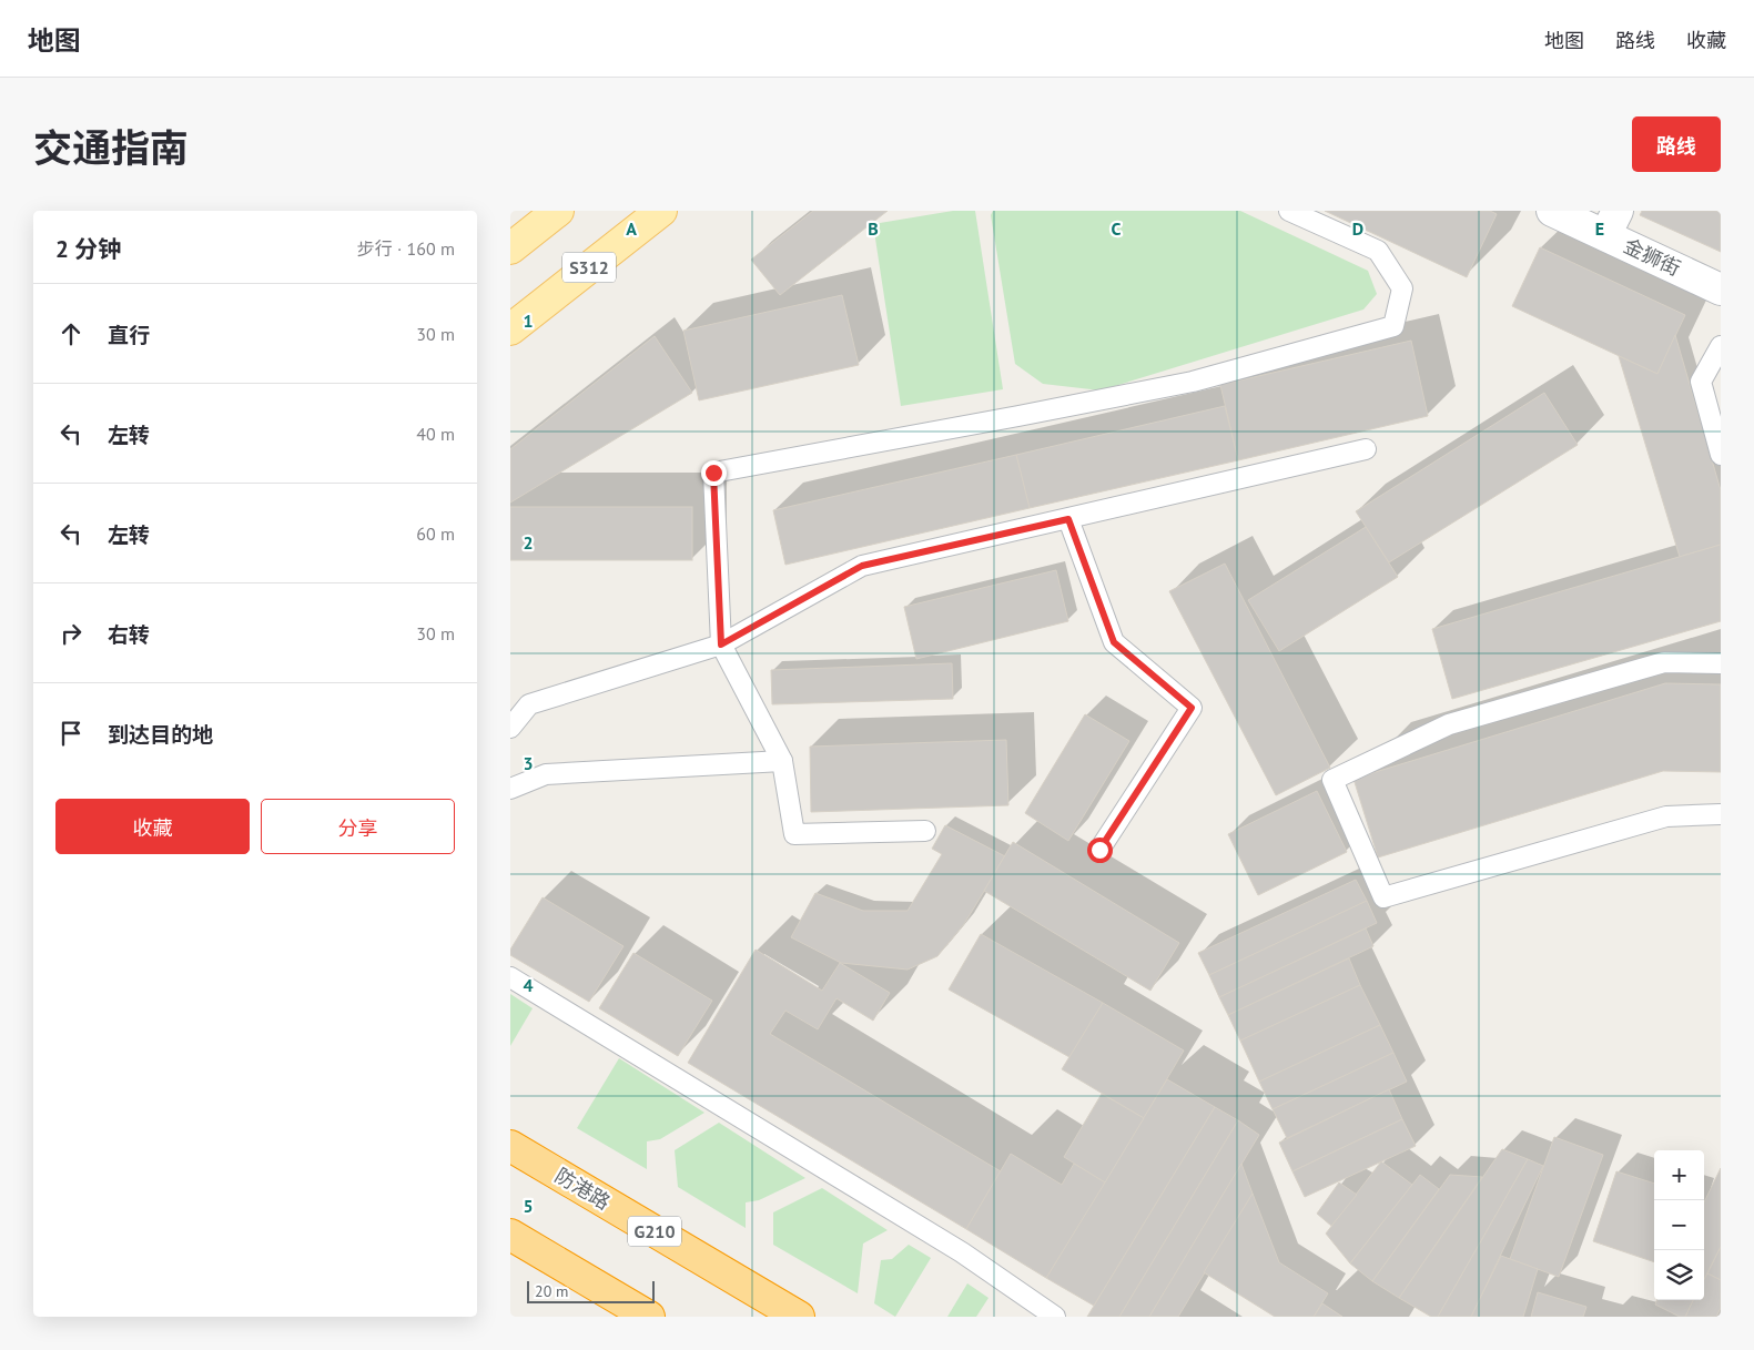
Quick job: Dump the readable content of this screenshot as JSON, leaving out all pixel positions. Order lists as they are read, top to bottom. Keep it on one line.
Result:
{"streets":{"highway":["防港路","G210"],"main road":["S312"],"street":["金狮街"]},"scale_bar":"20 m","page":{"header":"地图","nav":["地图","路线","收藏"],"title":"交通指南","buttons":["路线",["收藏","分享"]],"heading":["2 分钟","步行 · 160 m"],"list":[["直行","30 m"],["左转","40 m"],["左转","60 m"],["右转","30 m"],"到达目的地"],"map_buttons":["+","−"],"scale":"20 m"},"grid":{"columns":["A","B","C","D","E"],"rows":["1","2","3","4","5"]}}
